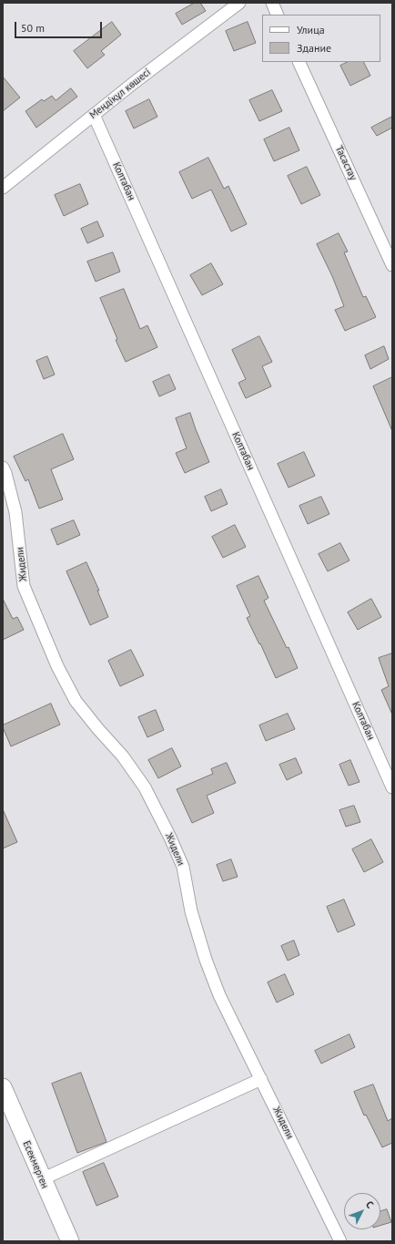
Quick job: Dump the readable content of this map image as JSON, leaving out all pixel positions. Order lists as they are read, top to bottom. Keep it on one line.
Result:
{"streets":{"street":["Меңдіқұл көшесі","Тасастау","Колтабан","Жидели","Eсекмерген"]},"crossings":[["Меңдіқұл көшесі","Колтабан"]],"legend":["Улица","Здание"],"scale_bar":"50 m","north":"top right"}
